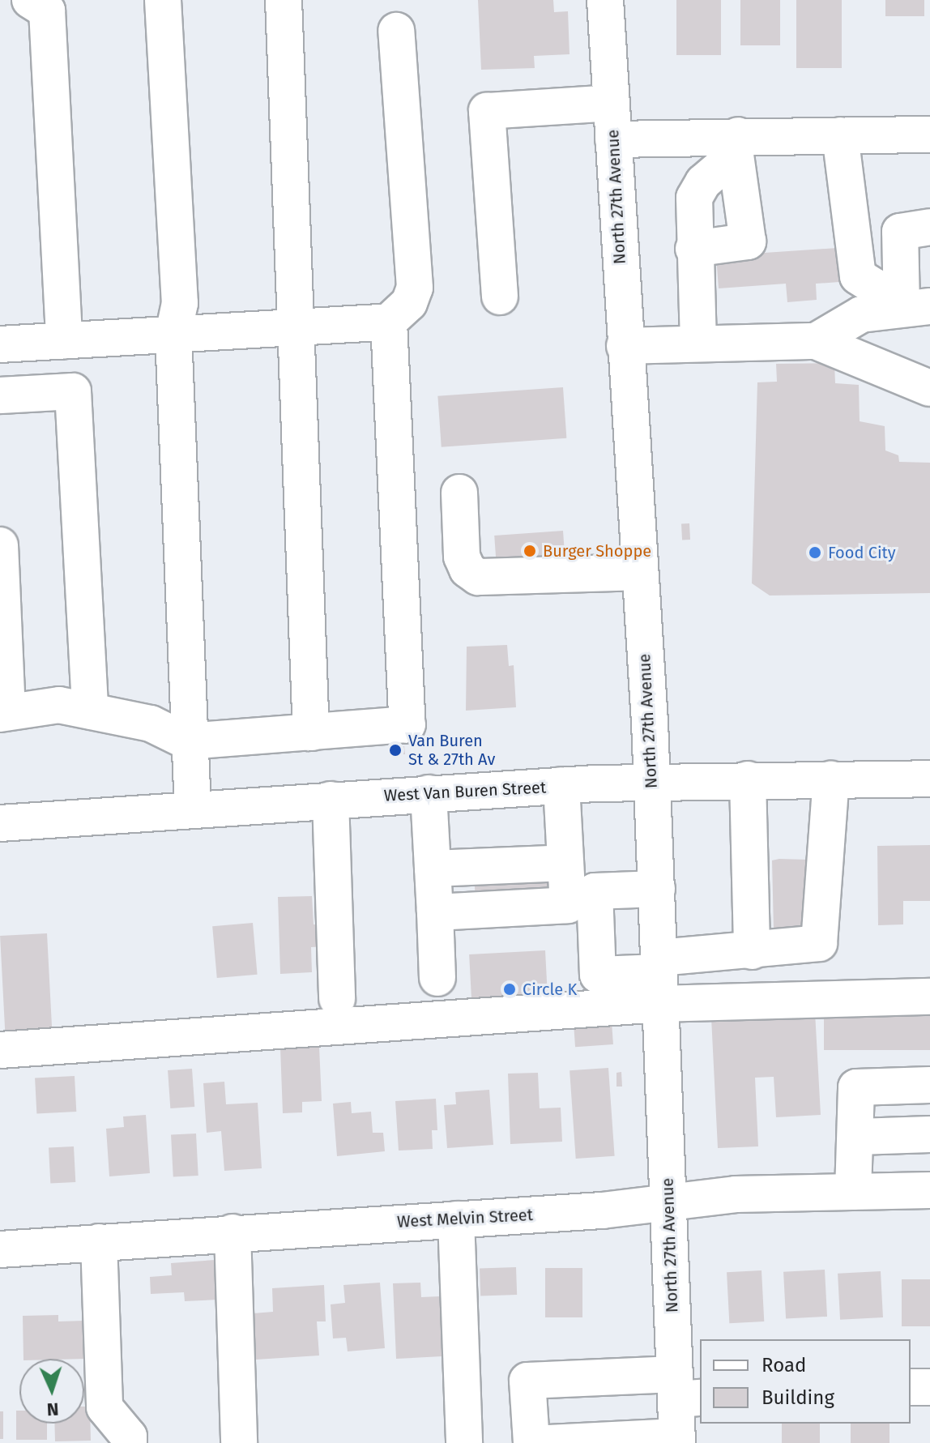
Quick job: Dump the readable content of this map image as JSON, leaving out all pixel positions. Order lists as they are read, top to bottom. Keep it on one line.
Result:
{"streets":{"main road":["North 27th Avenue","West Van Buren Street","West Melvin Street"]},"crossings":[["North 27th Avenue","West Van Buren Street"],["North 27th Avenue","West Melvin Street"]],"places":["Burger Shoppe","Food City","Van Buren St & 27th Av","Circle K"],"legend":["Road","Building"],"north":"bottom"}
